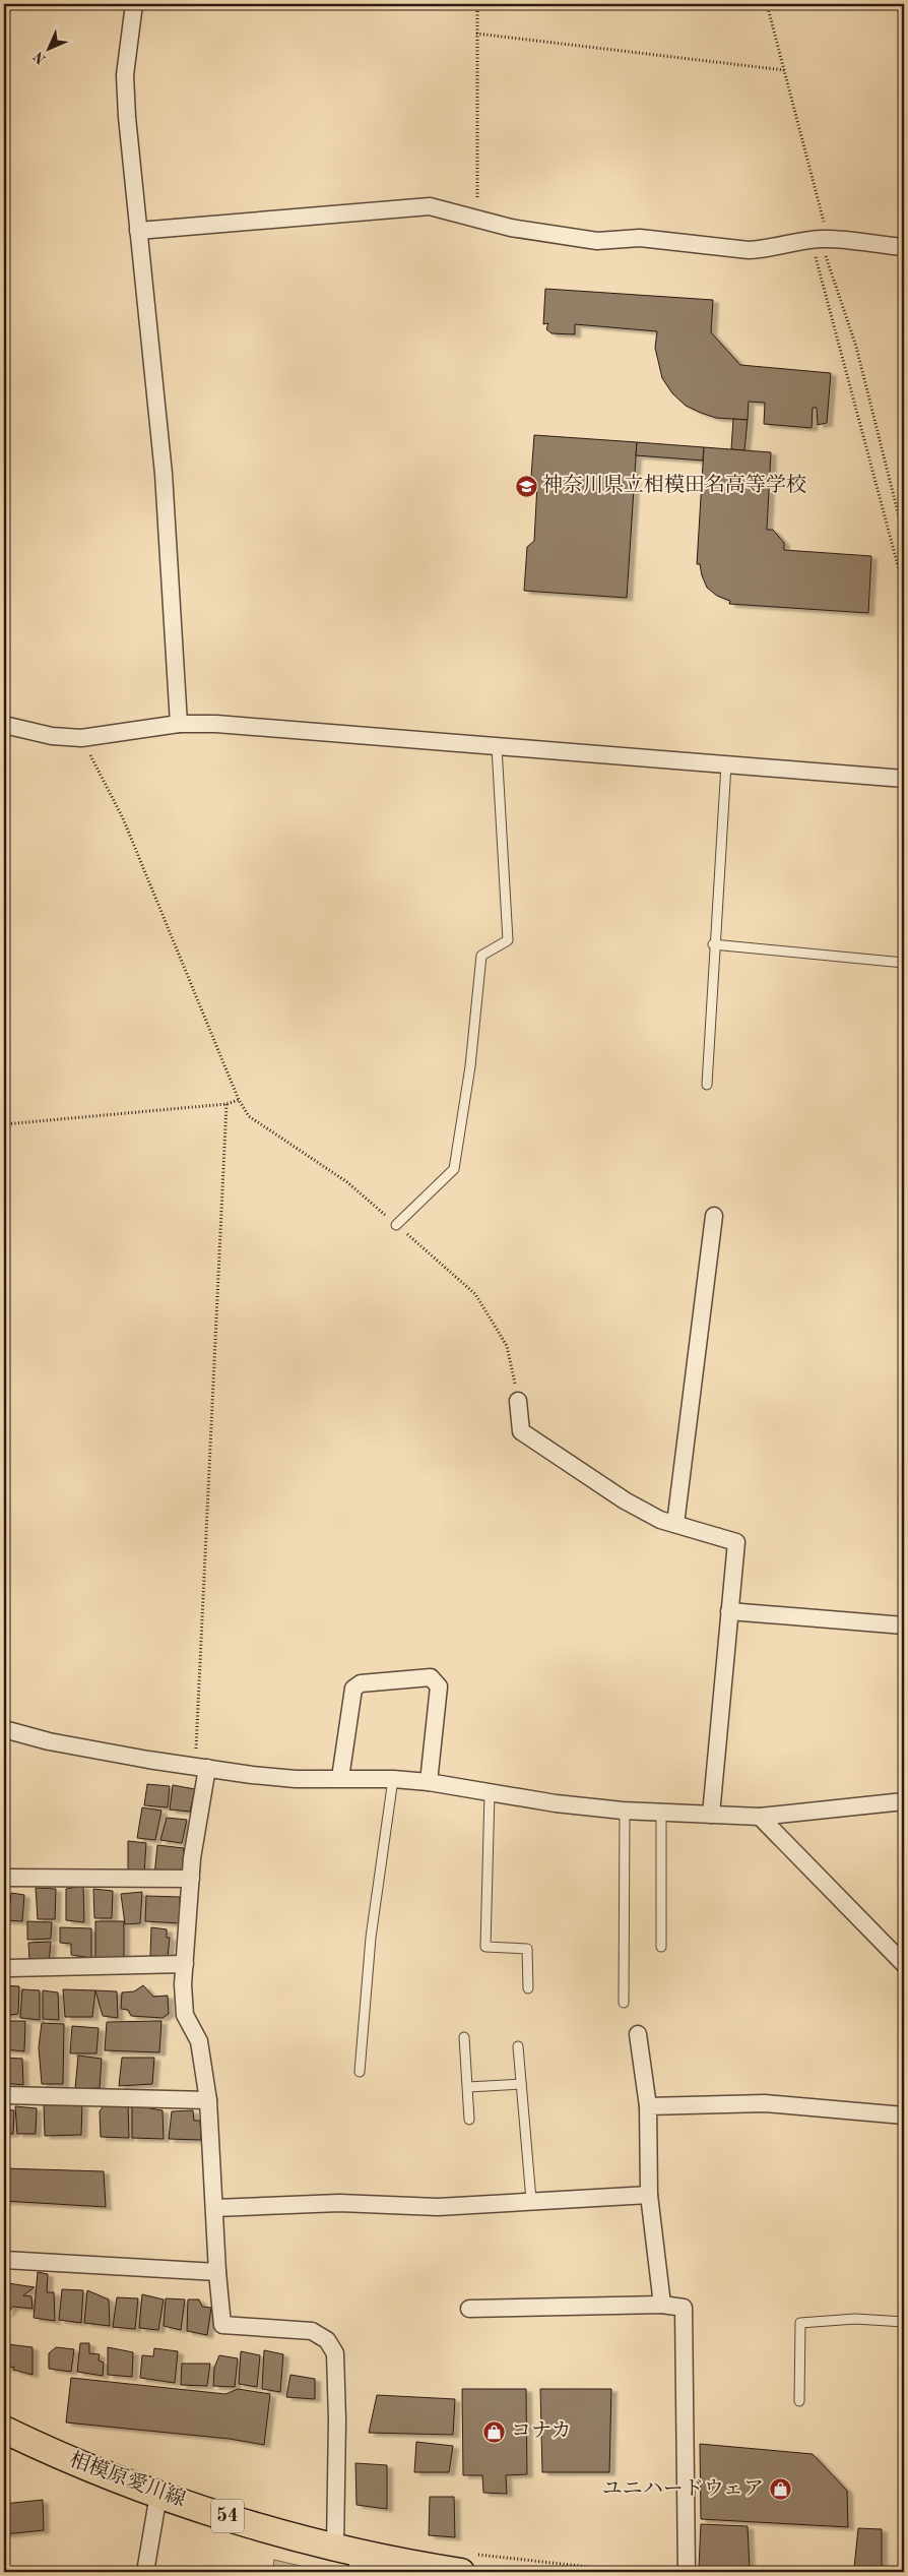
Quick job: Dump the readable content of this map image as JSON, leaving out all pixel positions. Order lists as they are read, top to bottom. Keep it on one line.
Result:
{"streets":{"main road":["相模原愛川線","54"]},"places":{"school or university":["神奈川県立相模田名高等学校"],"shop":["コナカ","ユニハードウェア"]},"north":"bottom left"}
